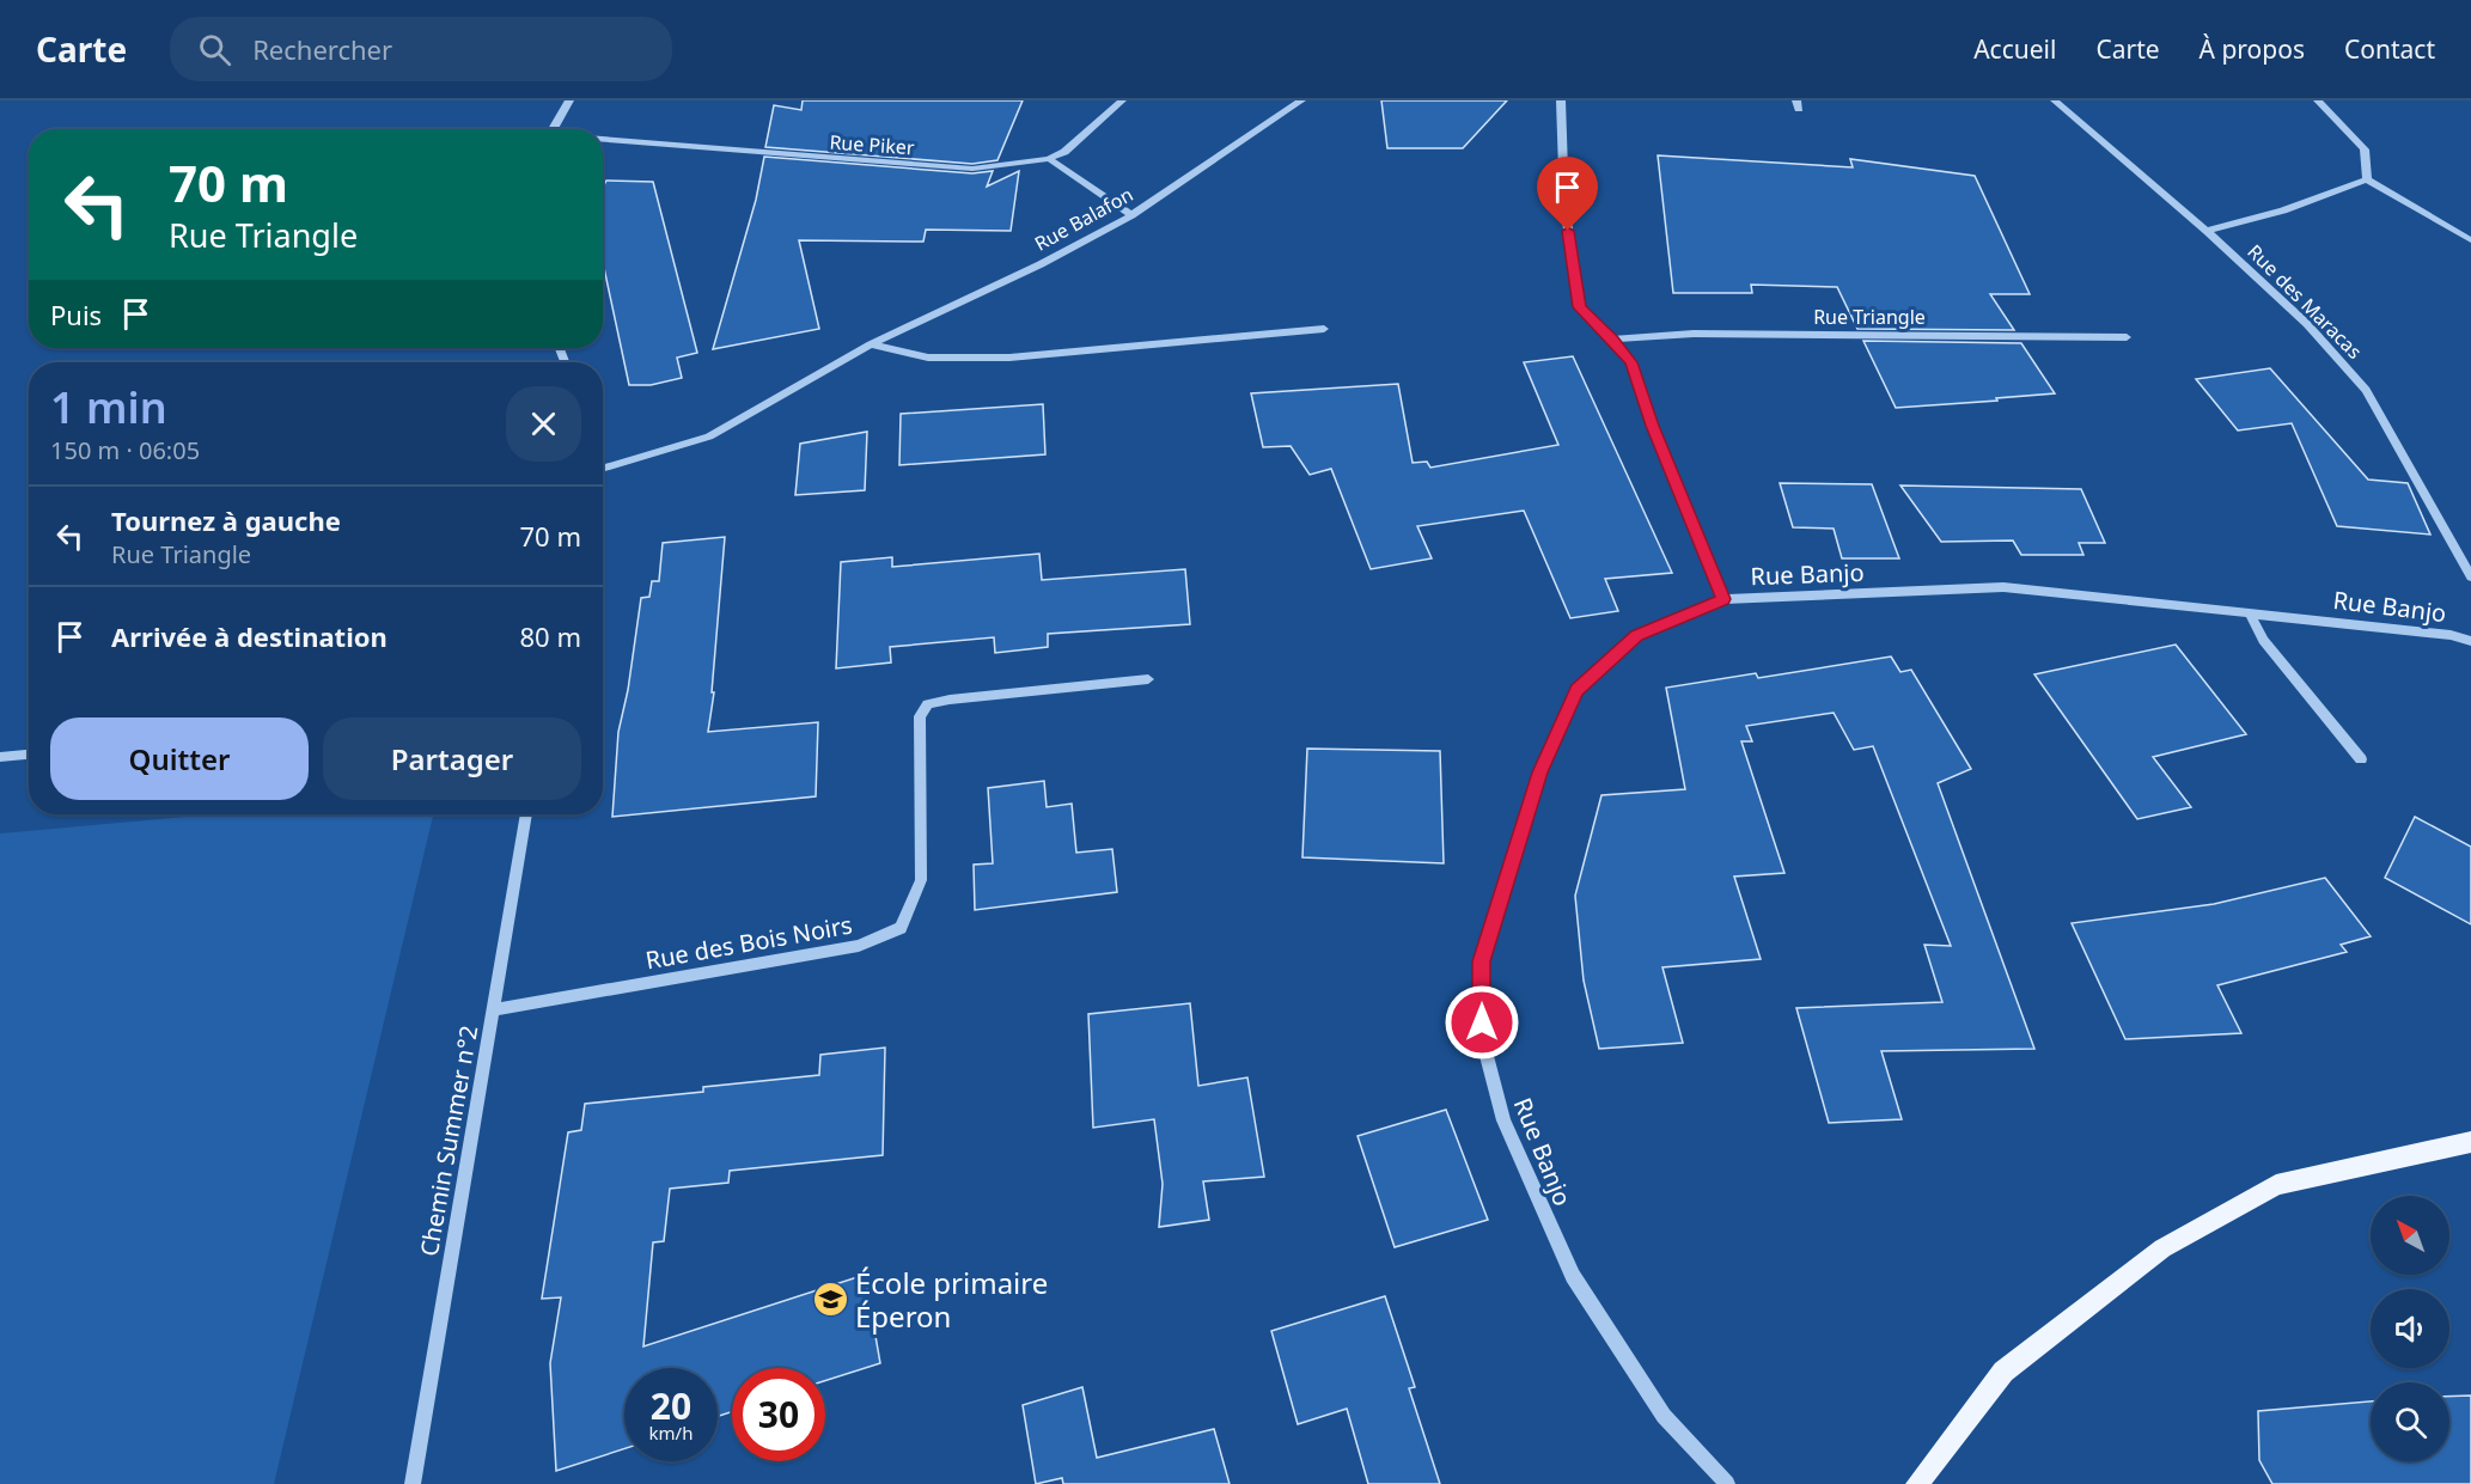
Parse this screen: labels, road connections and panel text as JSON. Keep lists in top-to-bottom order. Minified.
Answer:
{"streets":{"street":["Rue Piker","Rue Balafon","Rue des Maracas","Rue Triangle","Rue Banjo","Rue des Bois Noirs","Chemin Summer n°2"]},"crossings":[["Rue des Bois Noirs","Chemin Summer n°2"]],"places":{"school or university":["École primaire Éperon"]},"north":"top left","page":{"header":"Carte","search":"Rechercher","nav":["Accueil","Carte","À propos","Contact"],"turn":["70 m","Rue Triangle"],"then":"Puis","heading":["1 min","150 m · 06:05"],"list":[{"name":"Tournez à gauche","note":"Rue Triangle","value":"70 m"},{"name":"Arrivée à destination","value":"80 m"}],"buttons":["Quitter","Partager"],"speed":"20 km/h","limit":"30"}}
